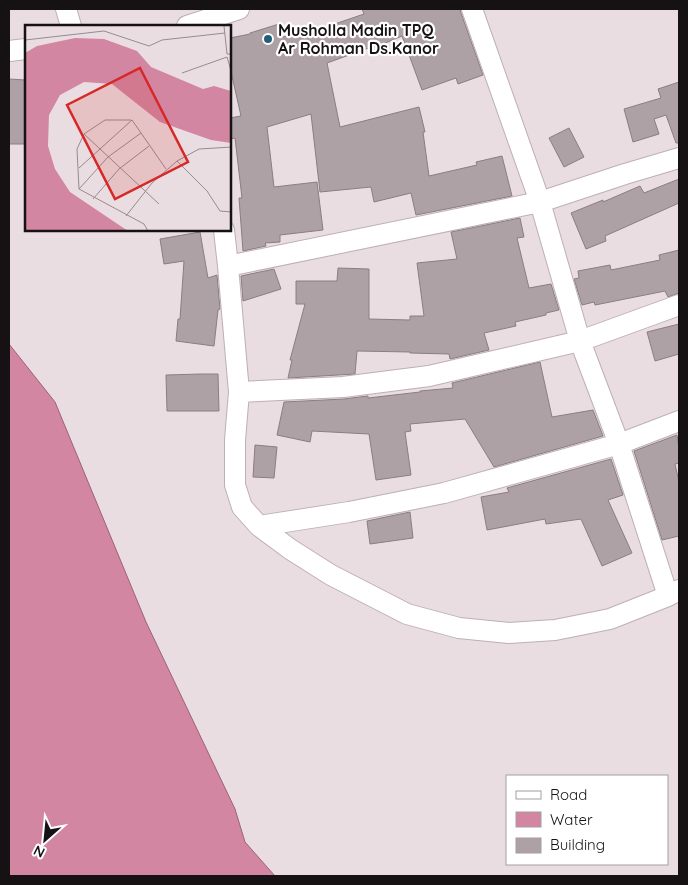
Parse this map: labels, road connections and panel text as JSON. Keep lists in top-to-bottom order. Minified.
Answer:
{"places":["Musholla Madin TPQ Ar Rohman Ds.Kanor"],"legend":["Road","Water","Building"],"north":"bottom left"}
